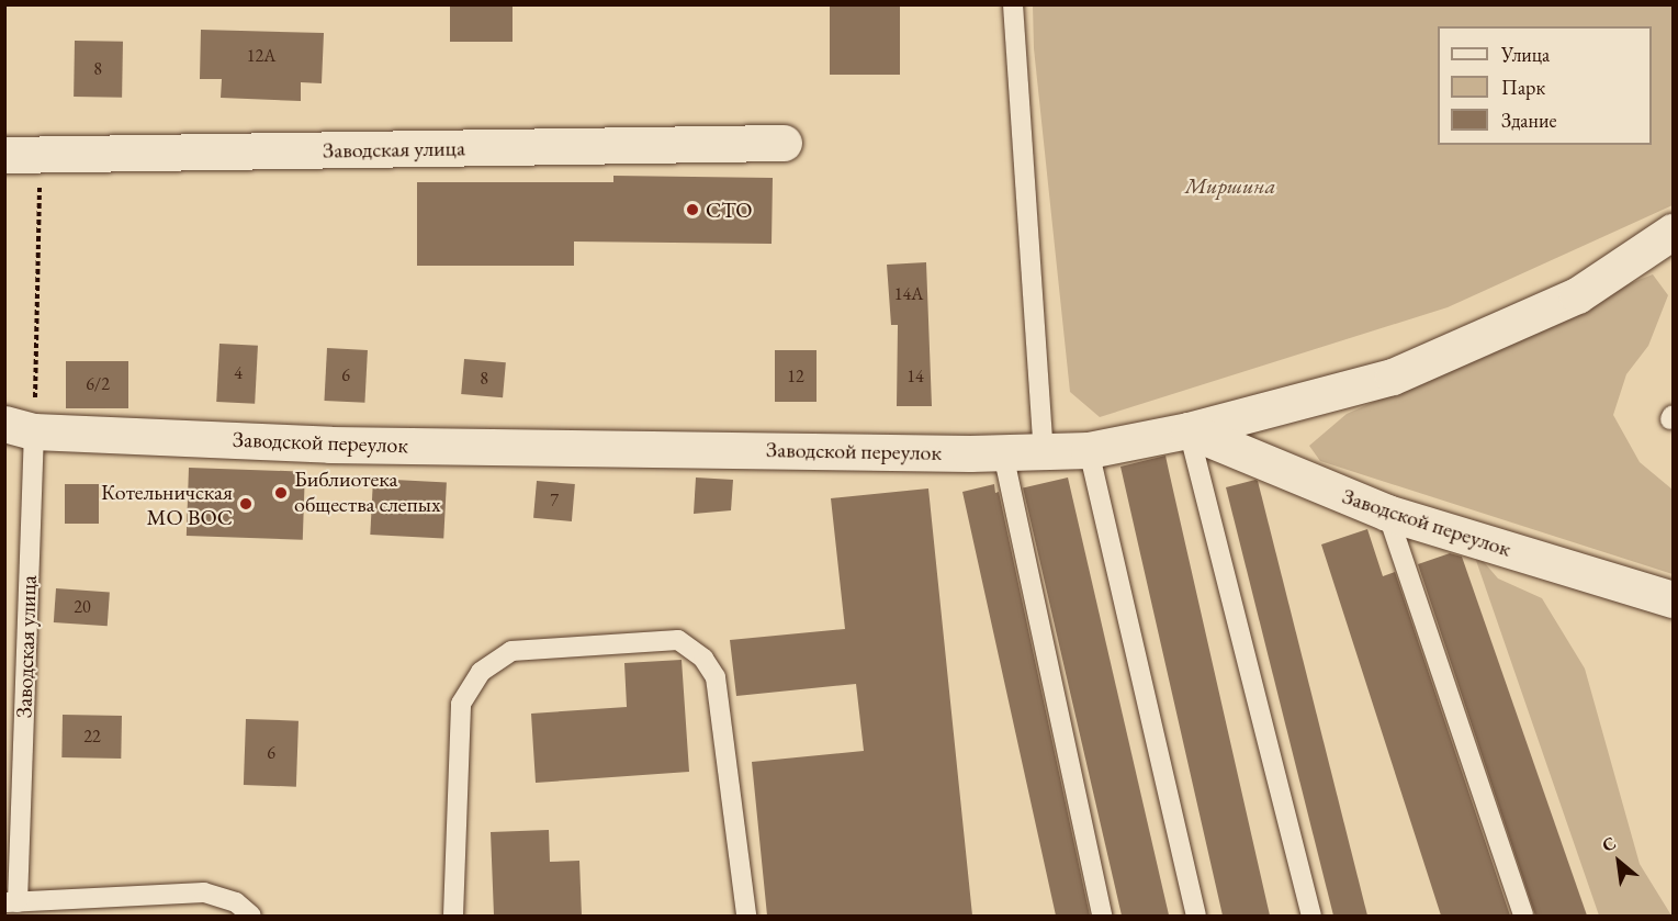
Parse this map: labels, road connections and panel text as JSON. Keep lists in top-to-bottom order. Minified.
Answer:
{"streets":{"street":["Заводская улица","Заводской переулок"]},"crossings":[["Заводская улица","Заводской переулок"]],"parks":["Миршина"],"places":["СТО","Библиотека общества слепых","Котельничская МО ВОС"],"house_numbers":["12А","8","14А","4","6","12","14","8","6/2","7","20","22","6"],"legend":["Улица","Парк","Здание"],"north":"top left"}
